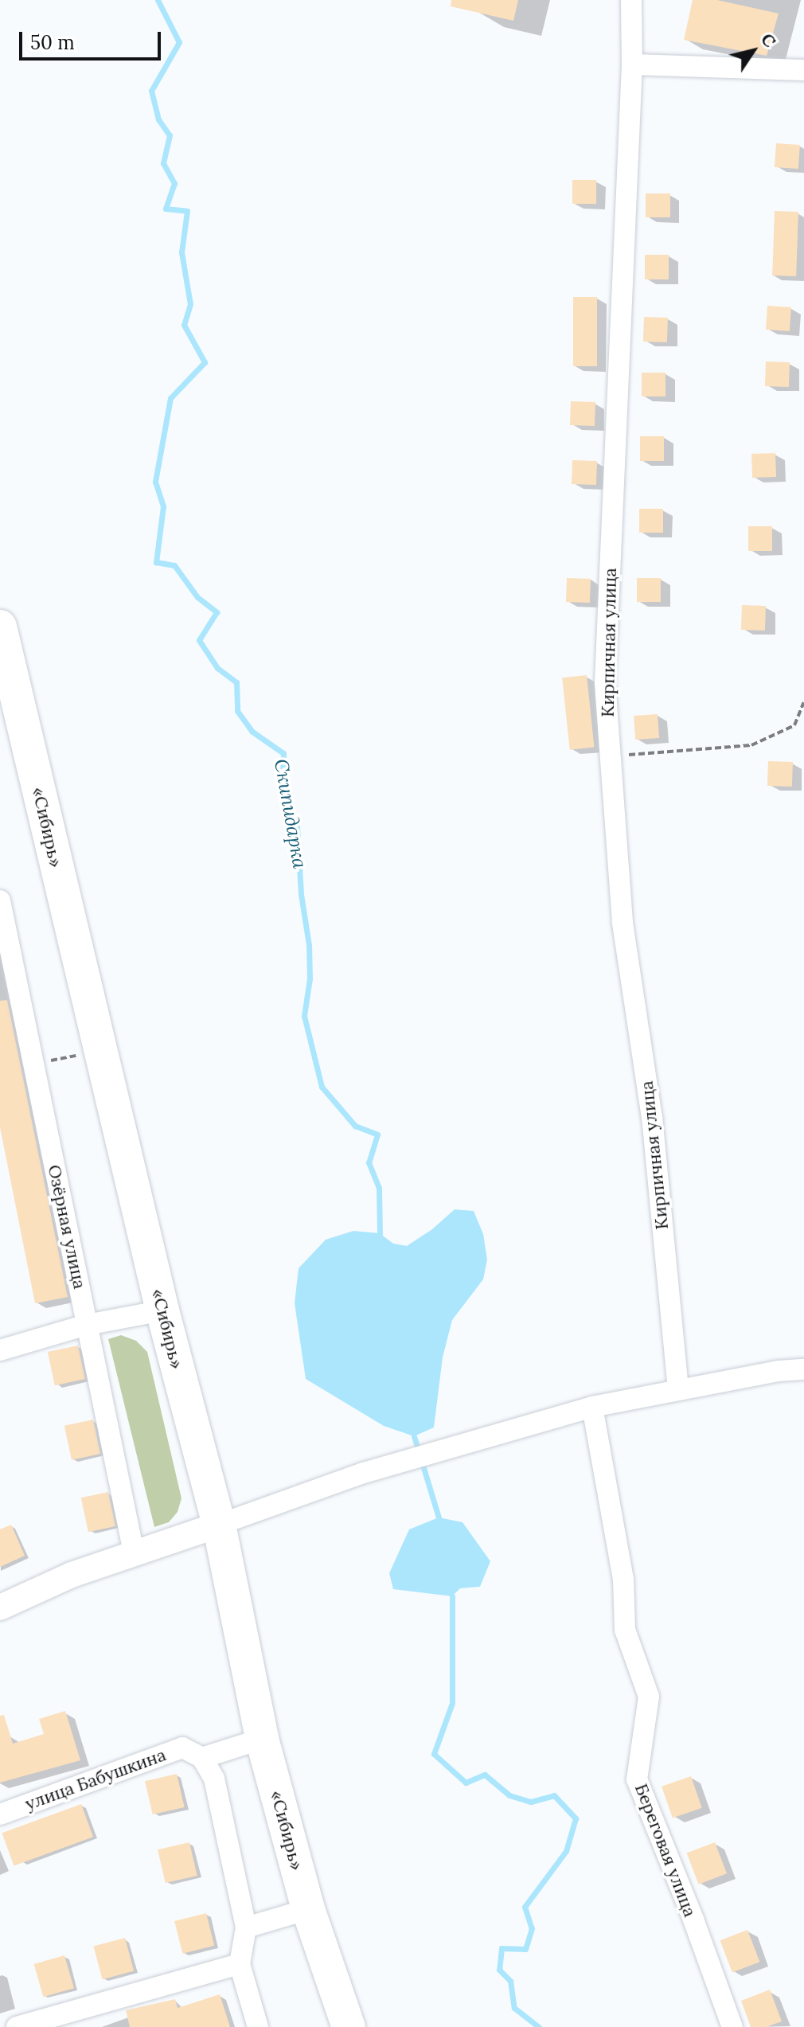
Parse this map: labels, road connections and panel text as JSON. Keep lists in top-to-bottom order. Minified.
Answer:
{"streets":{"main road":["«Сибирь»"],"street":["Кирпичная улица","Озёрная улица","улица Бабушкина","Береговая улица"]},"water":["Скипидарка"],"scale_bar":"50 m","north":"top right"}
